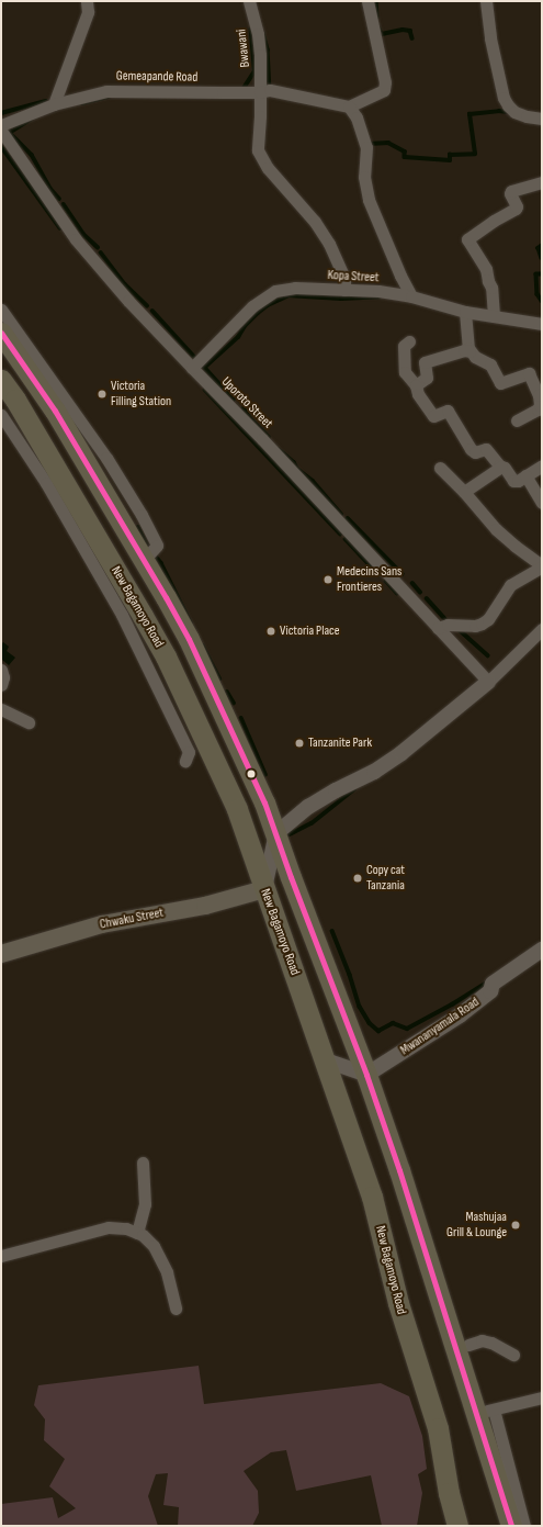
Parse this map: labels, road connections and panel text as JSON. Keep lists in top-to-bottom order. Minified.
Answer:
{"streets":{"highway":["New Bagamoyo Road"],"main road":["Chwaku Street"],"street":["Bwawani","Gemeapande Road","Kopa Street","Uporoto Street","Mwananyamala Road"]},"crossings":[["Bwawani","Gemeapande Road"],["Bwawani","Kopa Street"],["Kopa Street","Uporoto Street"],["New Bagamoyo Road","Chwaku Street"]],"places":["Victoria Filling Station","Medecins Sans Frontieres","Victoria Place","Tanzanite Park","Copy cat Tanzania","Mashujaa Grill & Lounge"]}
